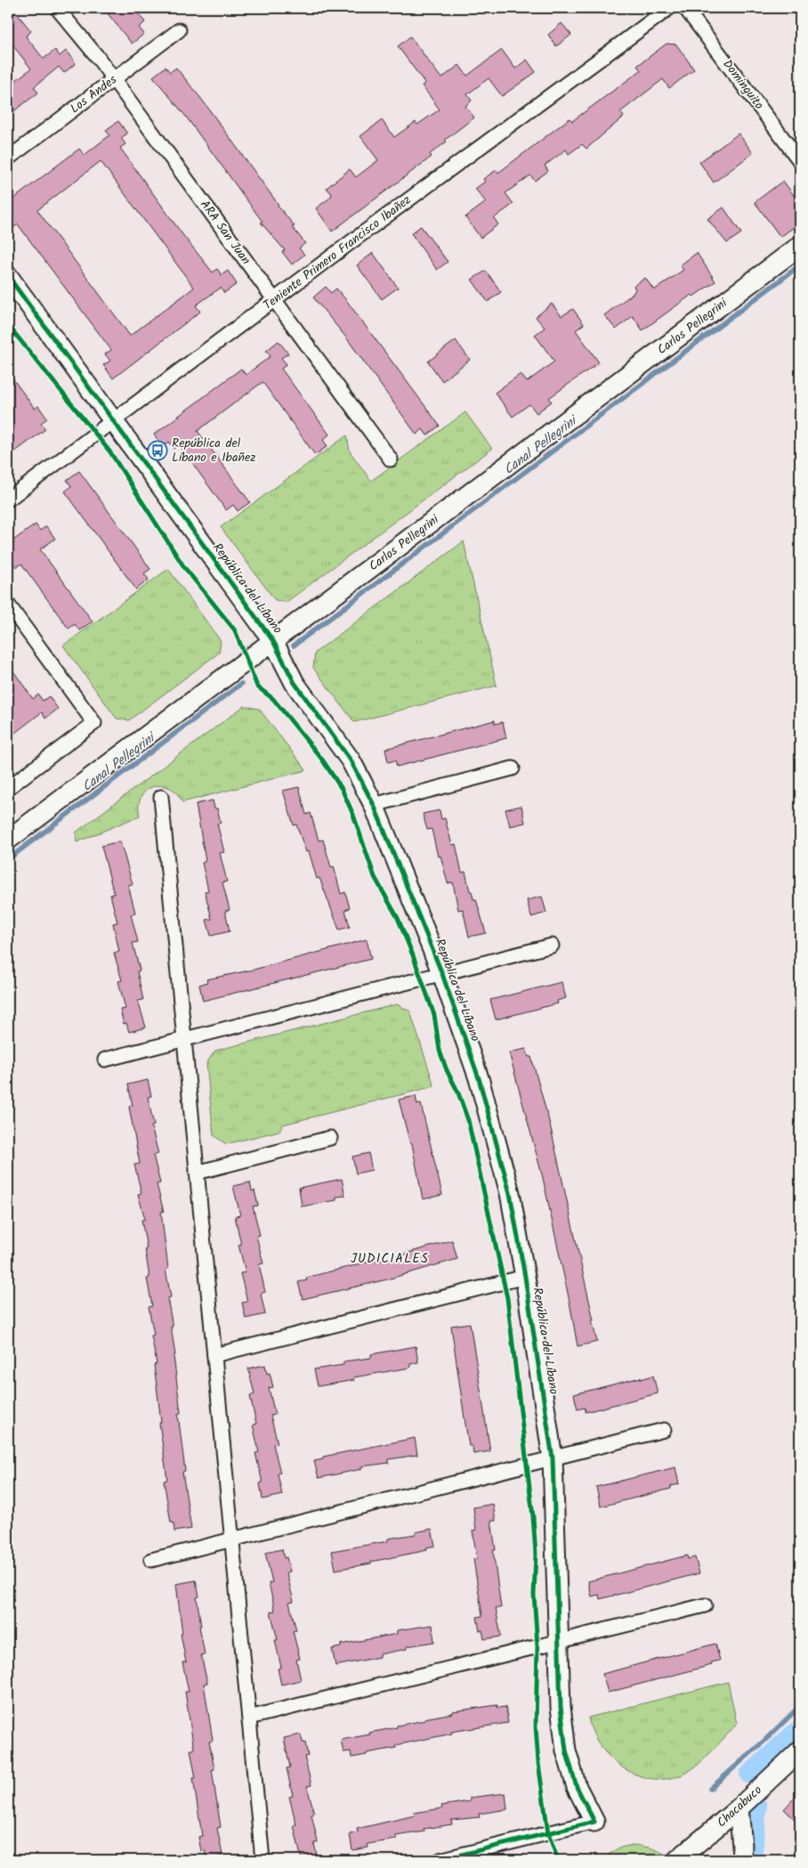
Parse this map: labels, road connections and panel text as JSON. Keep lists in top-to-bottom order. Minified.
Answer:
{"streets":{"street":["Dominguito","Los Andes","ARA San Juan","Teniente Primero Francisco Ibañez","Carlos Pellegrini","República del Líbano","Chacabuco"]},"crossings":[["Los Andes","ARA San Juan"],["ARA San Juan","Teniente Primero Francisco Ibañez"],["Teniente Primero Francisco Ibañez","República del Líbano"],["Carlos Pellegrini","República del Líbano"]],"districts":["JUDICIALES"],"water":["Canal Pellegrini"],"places":{"bus stop":["República del Líbano e Ibañez"]}}
